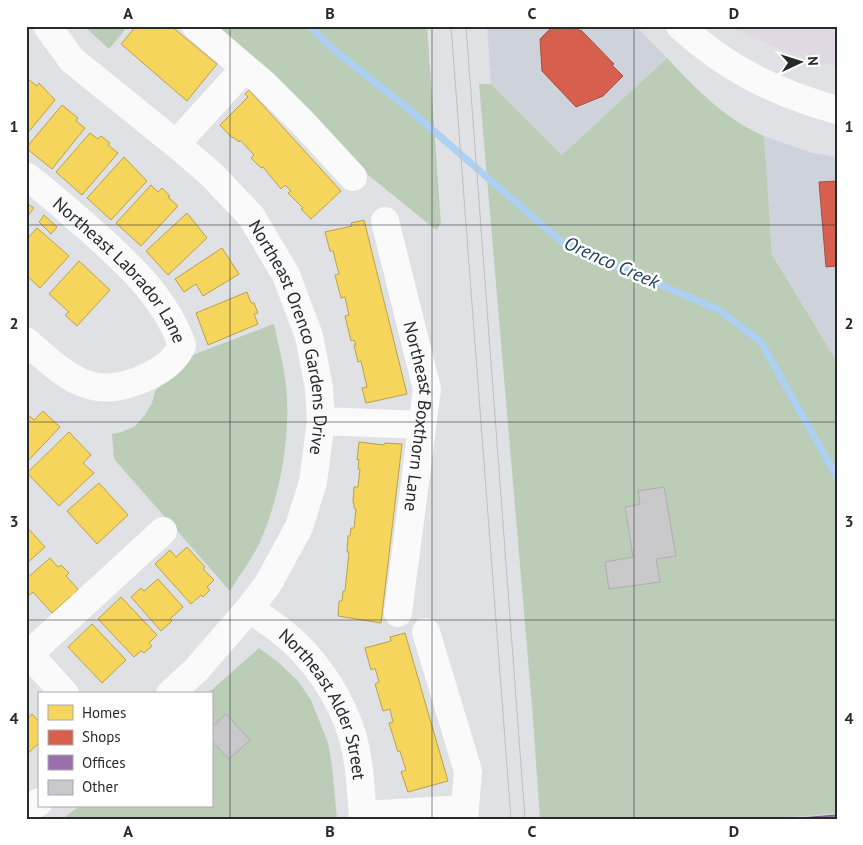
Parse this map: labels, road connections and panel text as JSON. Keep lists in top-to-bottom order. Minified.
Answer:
{"streets":{"street":["Northeast Labrador Lane","Northeast Orenco Gardens Drive","Northeast Boxthorn Lane","Northeast Alder Street"]},"crossings":[["Northeast Orenco Gardens Drive","Northeast Alder Street"]],"water":["Orenco Creek"],"legend":["Homes","Shops","Offices","Other"],"north":"right","grid":{"columns":["A","B","C","D"],"rows":["1","2","3","4"]}}
